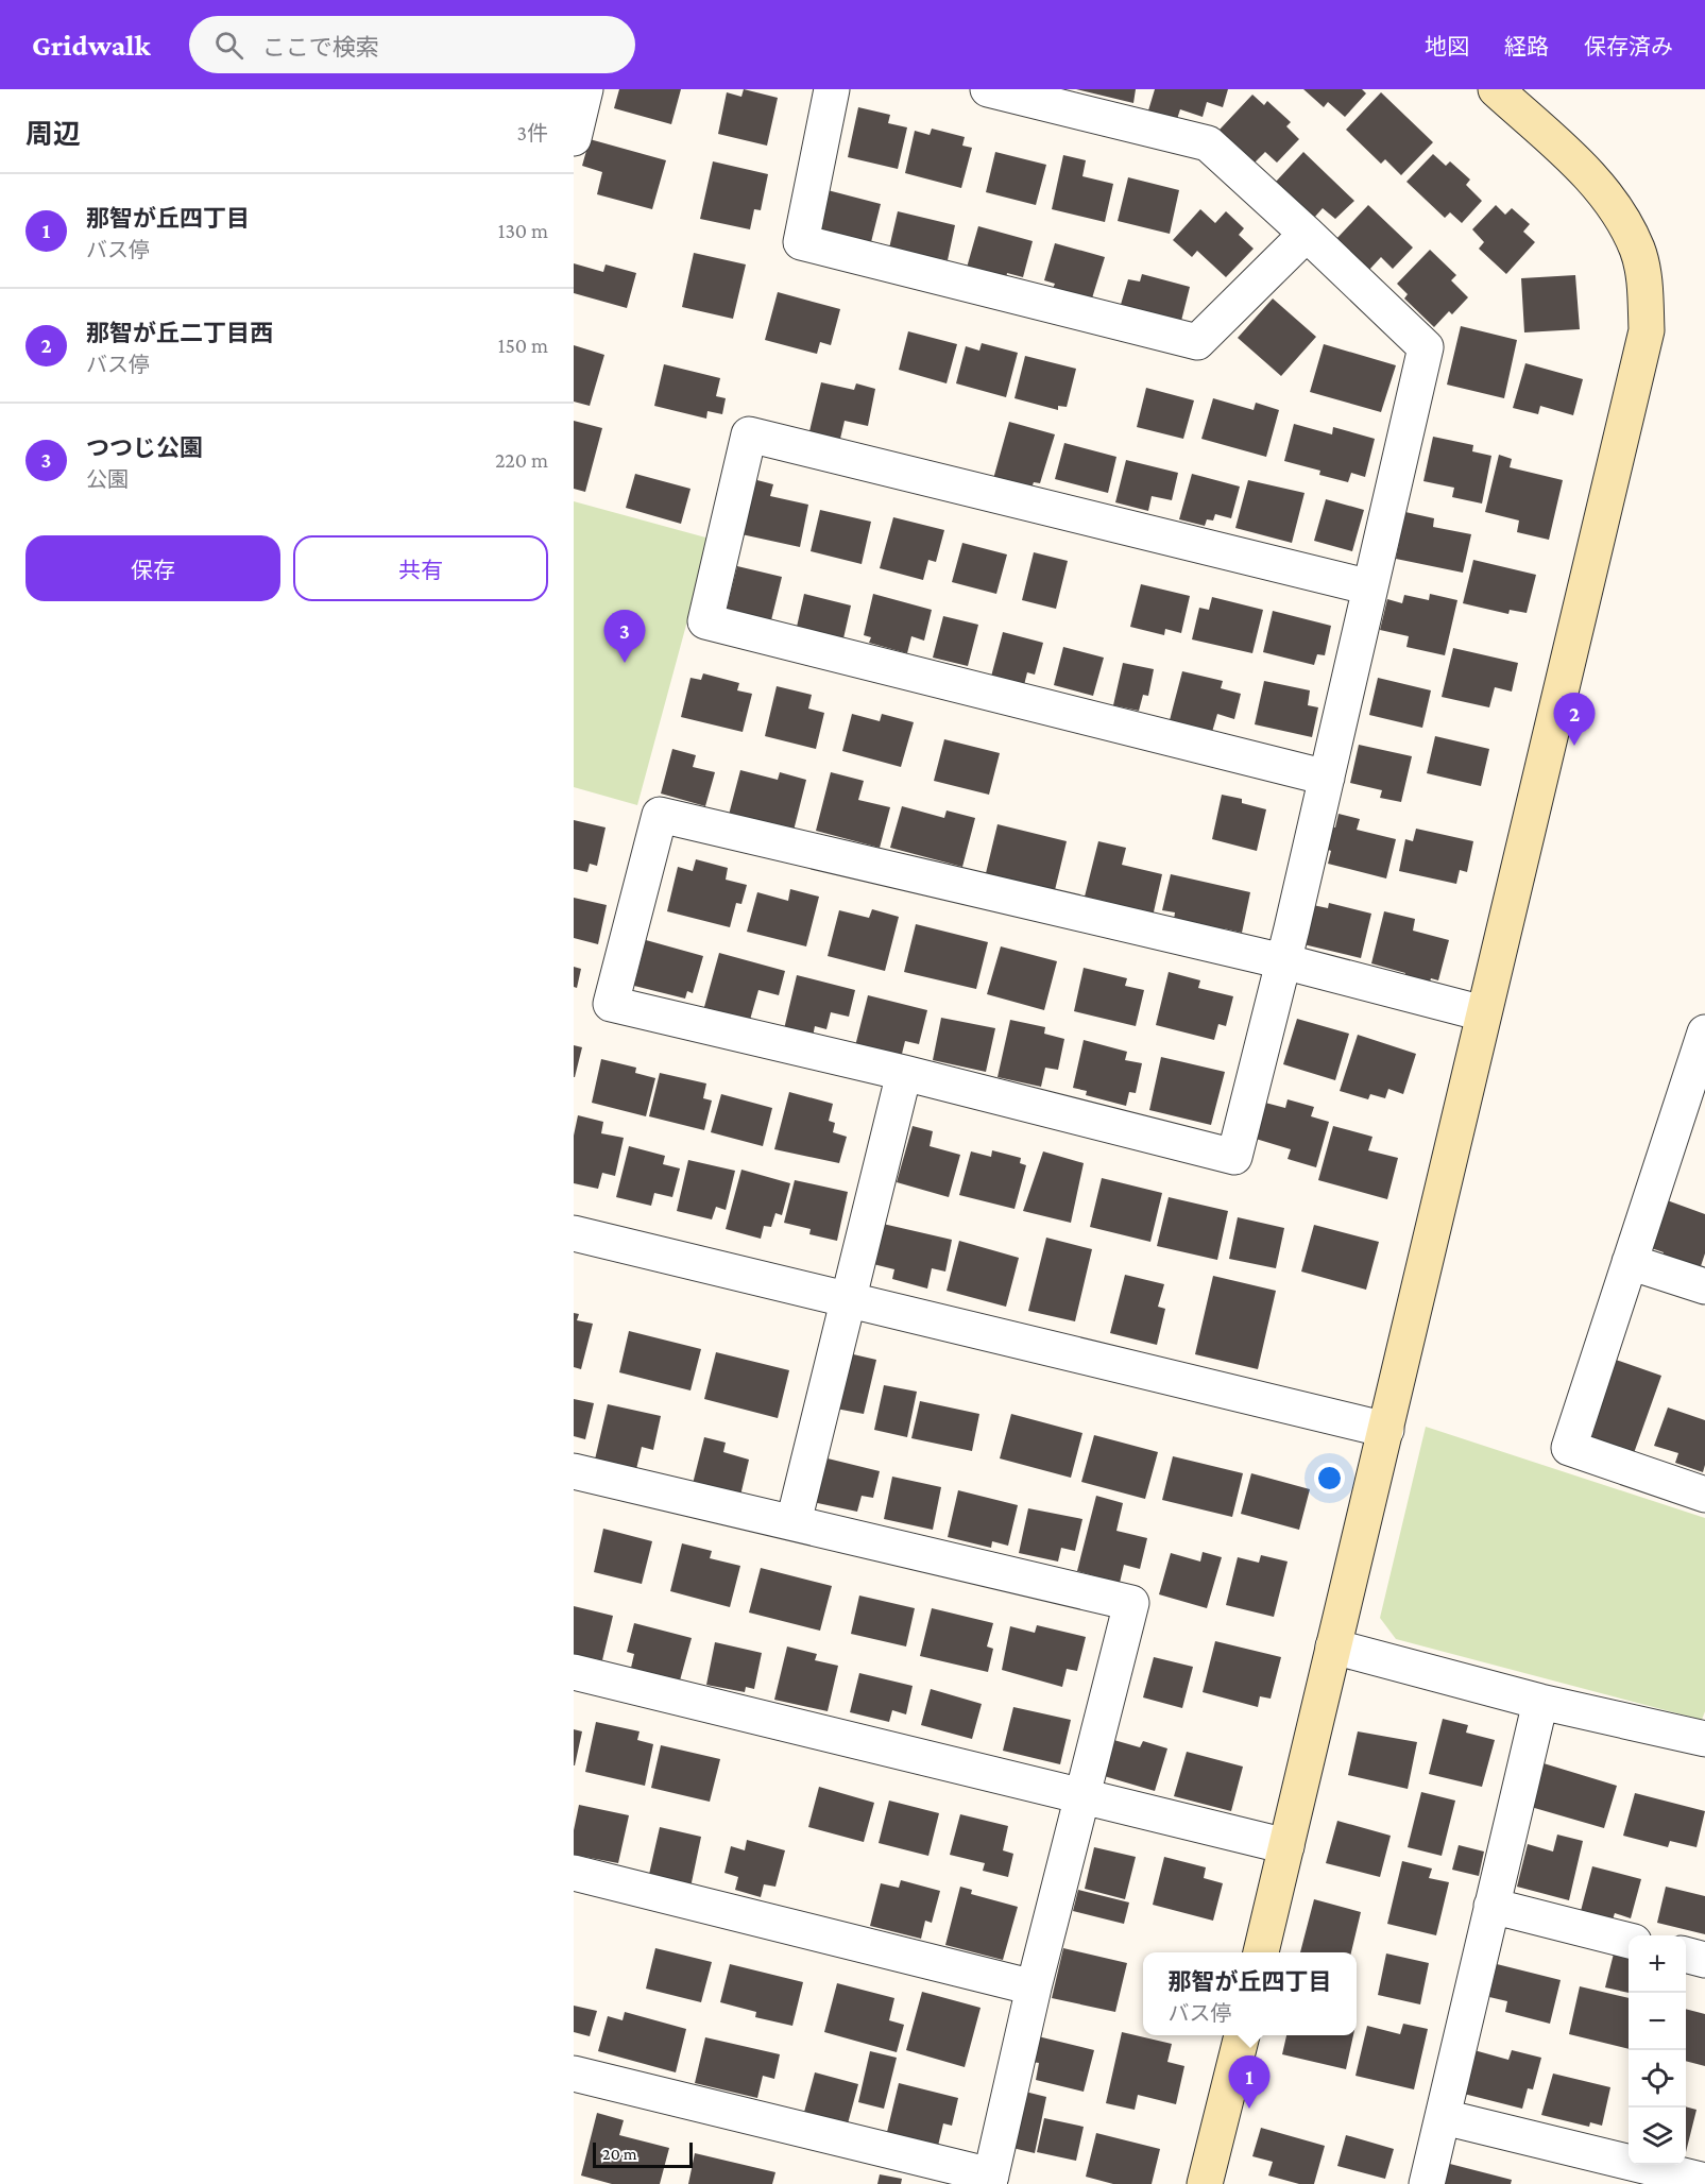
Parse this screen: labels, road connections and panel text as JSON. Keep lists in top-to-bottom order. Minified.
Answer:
{"scale_bar":"20 m","page":{"header":"Gridwalk","search":"ここで検索","nav":["地図","経路","保存済み"],"heading":["周辺","3件"],"list":[{"mark":"1","name":"那智が丘四丁目","note":"バス停","value":"130 m"},{"mark":"2","name":"那智が丘二丁目西","note":"バス停","value":"150 m"},{"mark":"3","name":"つつじ公園","note":"公園","value":"220 m"}],"buttons":["保存","共有"],"pins":["3","2","1"],"map_buttons":["+","−"],"popup":["那智が丘四丁目","バス停"],"scale":"20 m"}}
